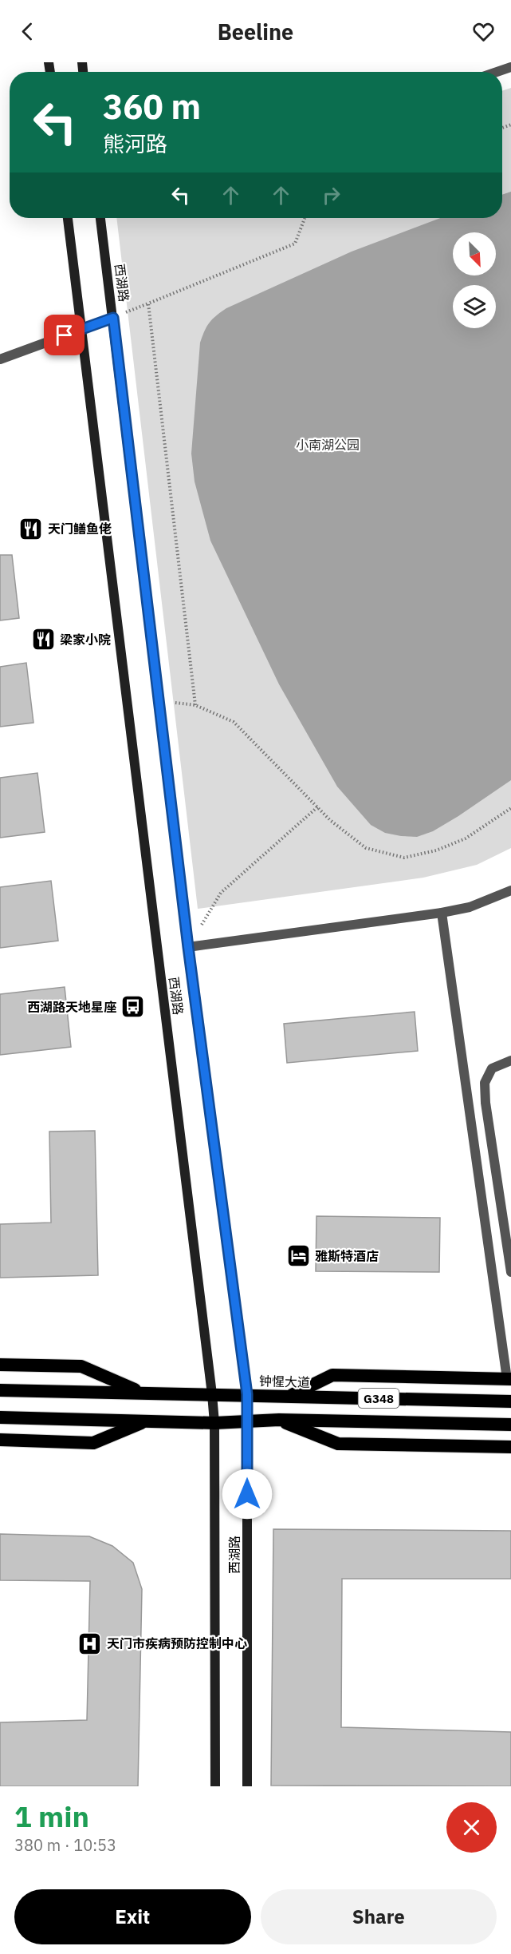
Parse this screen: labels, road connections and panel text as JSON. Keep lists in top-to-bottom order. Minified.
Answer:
{"streets":{"highway":["钟惺大道","G348"],"main road":["西湖路"]},"crossings":[["西湖路","钟惺大道"],["西湖路","G348"]],"parks":["小南湖公园"],"places":{"restaurant":["天门鳝鱼佬","梁家小院"],"bus stop":["西湖路天地星座"],"hotel":["雅斯特酒店"],"hospital":["天门市疾病预防控制中心"]},"north":"bottom right","page":{"header":"Beeline","turn":["360 m","熊河路"],"heading":["1 min","380 m · 10:53"],"buttons":["Exit","Share"]}}
